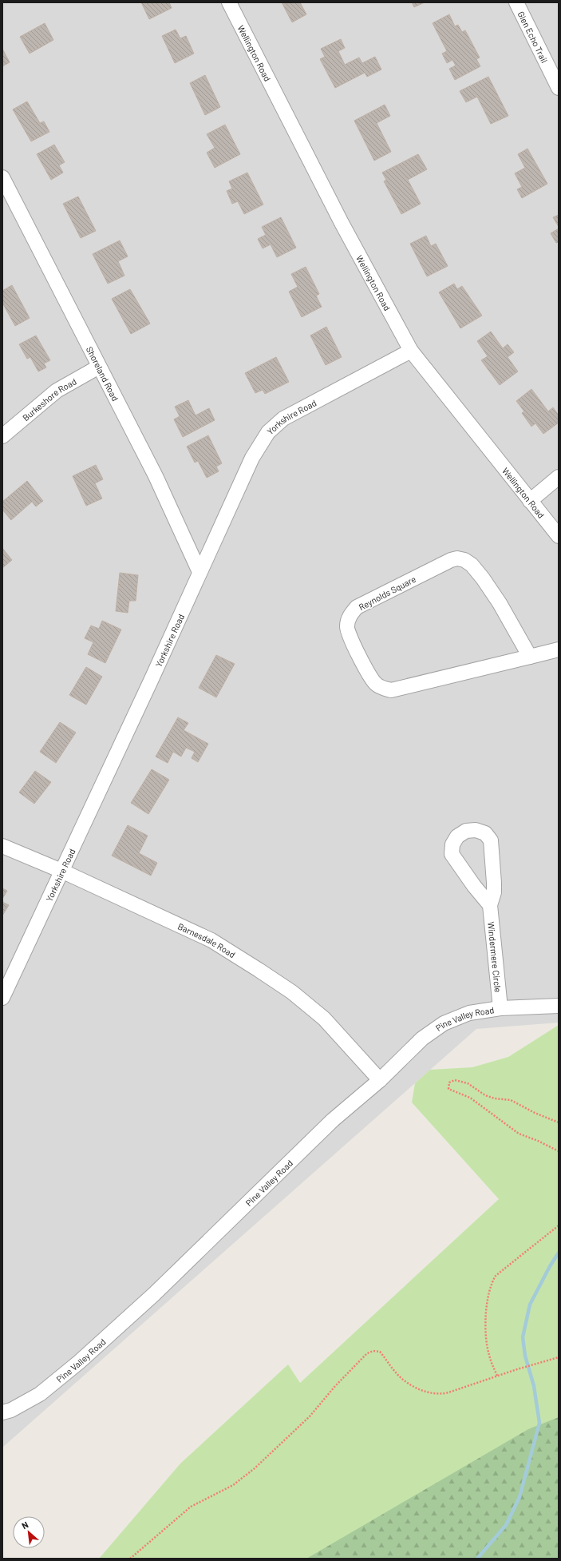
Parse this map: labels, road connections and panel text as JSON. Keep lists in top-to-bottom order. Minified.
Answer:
{"streets":{"street":["Glen Echo Trail","Wellington Road","Shoreland Road","Burkeshore Road","Yorkshire Road","Reynolds Square","Barnesdale Road","Windermere Circle","Pine Valley Road"]},"crossings":[["Wellington Road","Yorkshire Road"],["Shoreland Road","Burkeshore Road"],["Shoreland Road","Yorkshire Road"],["Yorkshire Road","Barnesdale Road"],["Barnesdale Road","Pine Valley Road"],["Windermere Circle","Pine Valley Road"]],"north":"top left"}
